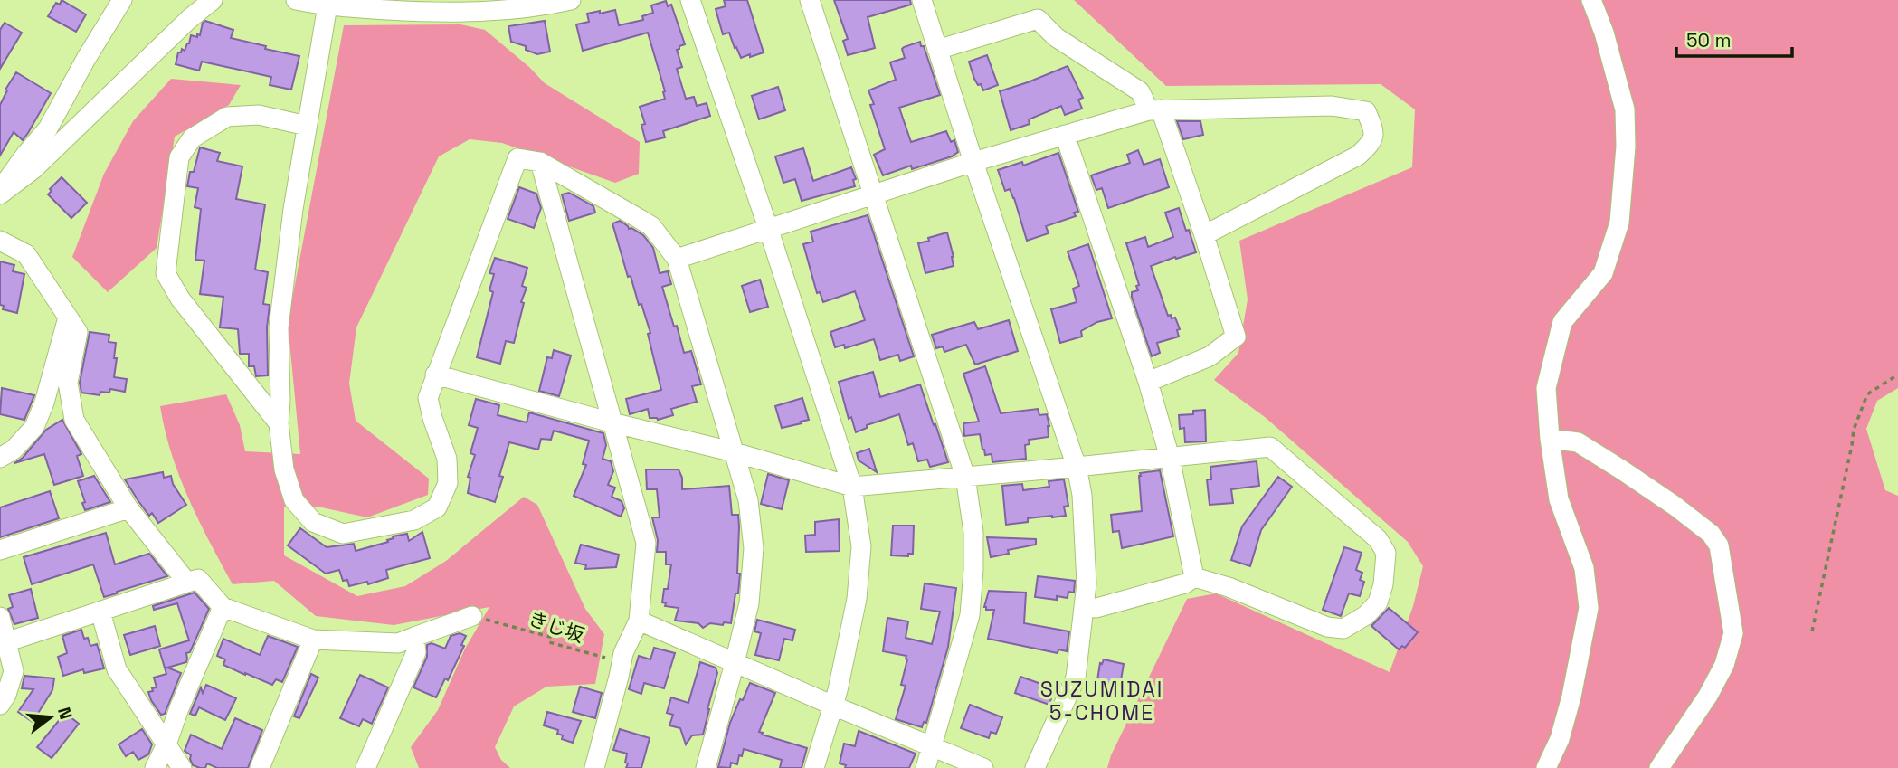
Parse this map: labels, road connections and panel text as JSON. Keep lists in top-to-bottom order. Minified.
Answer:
{"streets":{"path":["きじ坂"]},"districts":["SUZUMIDAI 5-CHOME"],"scale_bar":"50 m","north":"right"}
